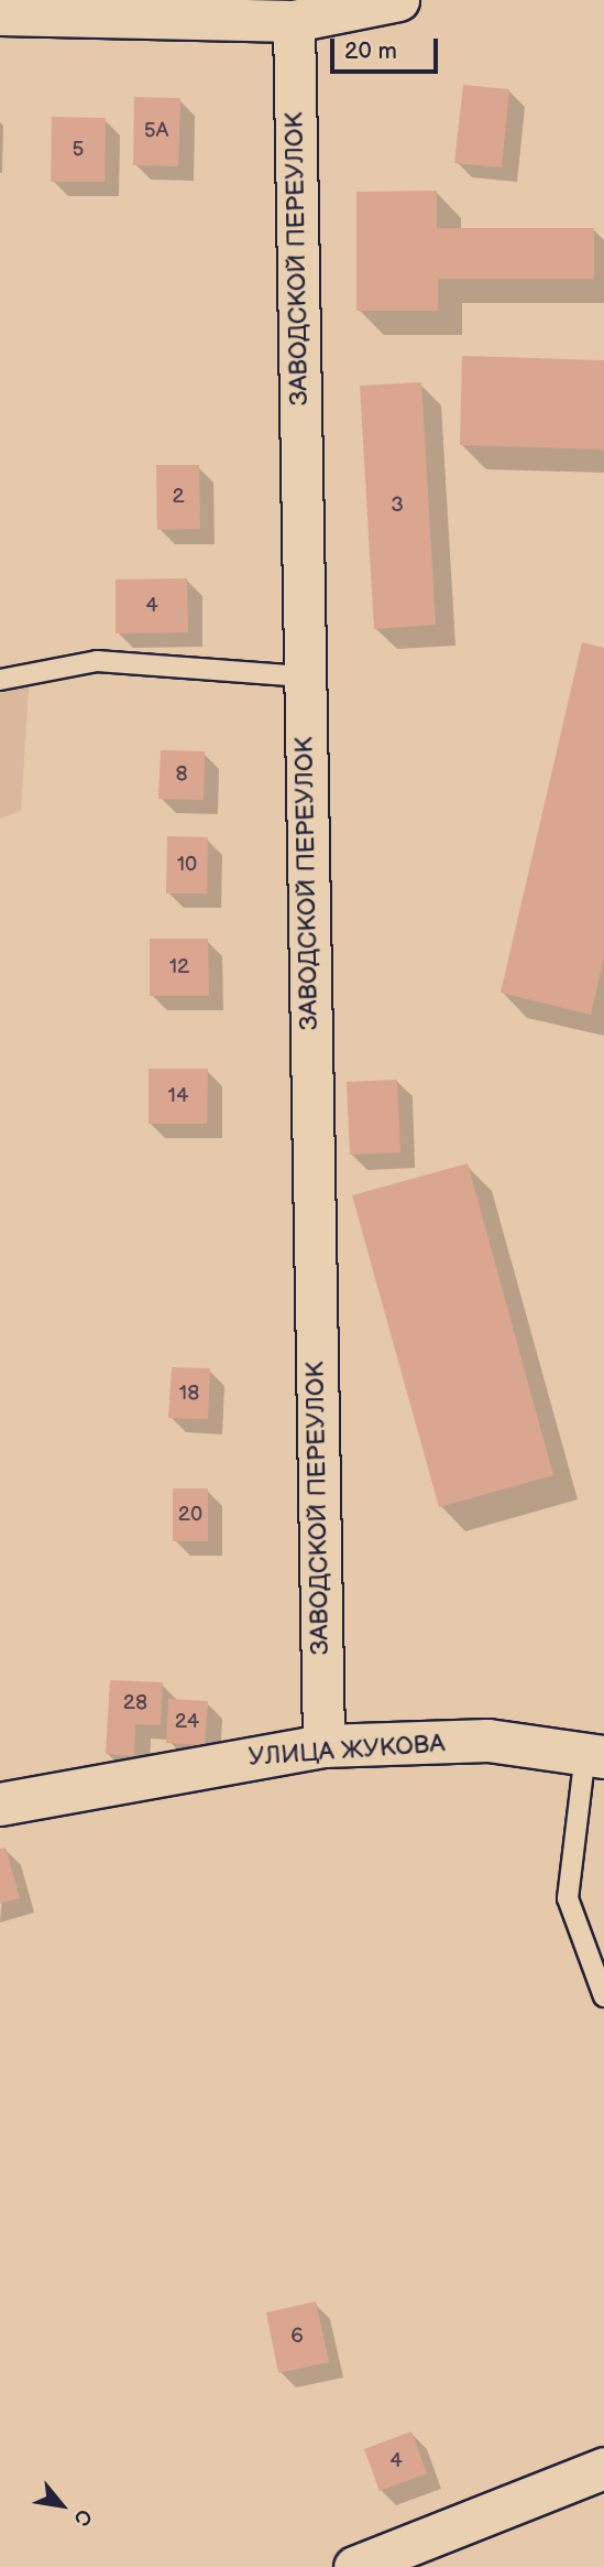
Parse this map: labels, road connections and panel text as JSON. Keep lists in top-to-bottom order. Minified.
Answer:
{"streets":{"main road":["УЛИЦА ЖУКОВА"],"street":["ЗАВОДСКОЙ ПЕРЕУЛОК"]},"crossings":[["ЗАВОДСКОЙ ПЕРЕУЛОК","УЛИЦА ЖУКОВА"]],"house_numbers":["5А","5","2","3","4","8","10","12","14","18","20","28","24","6","4"],"scale_bar":"20 m","north":"bottom right"}
